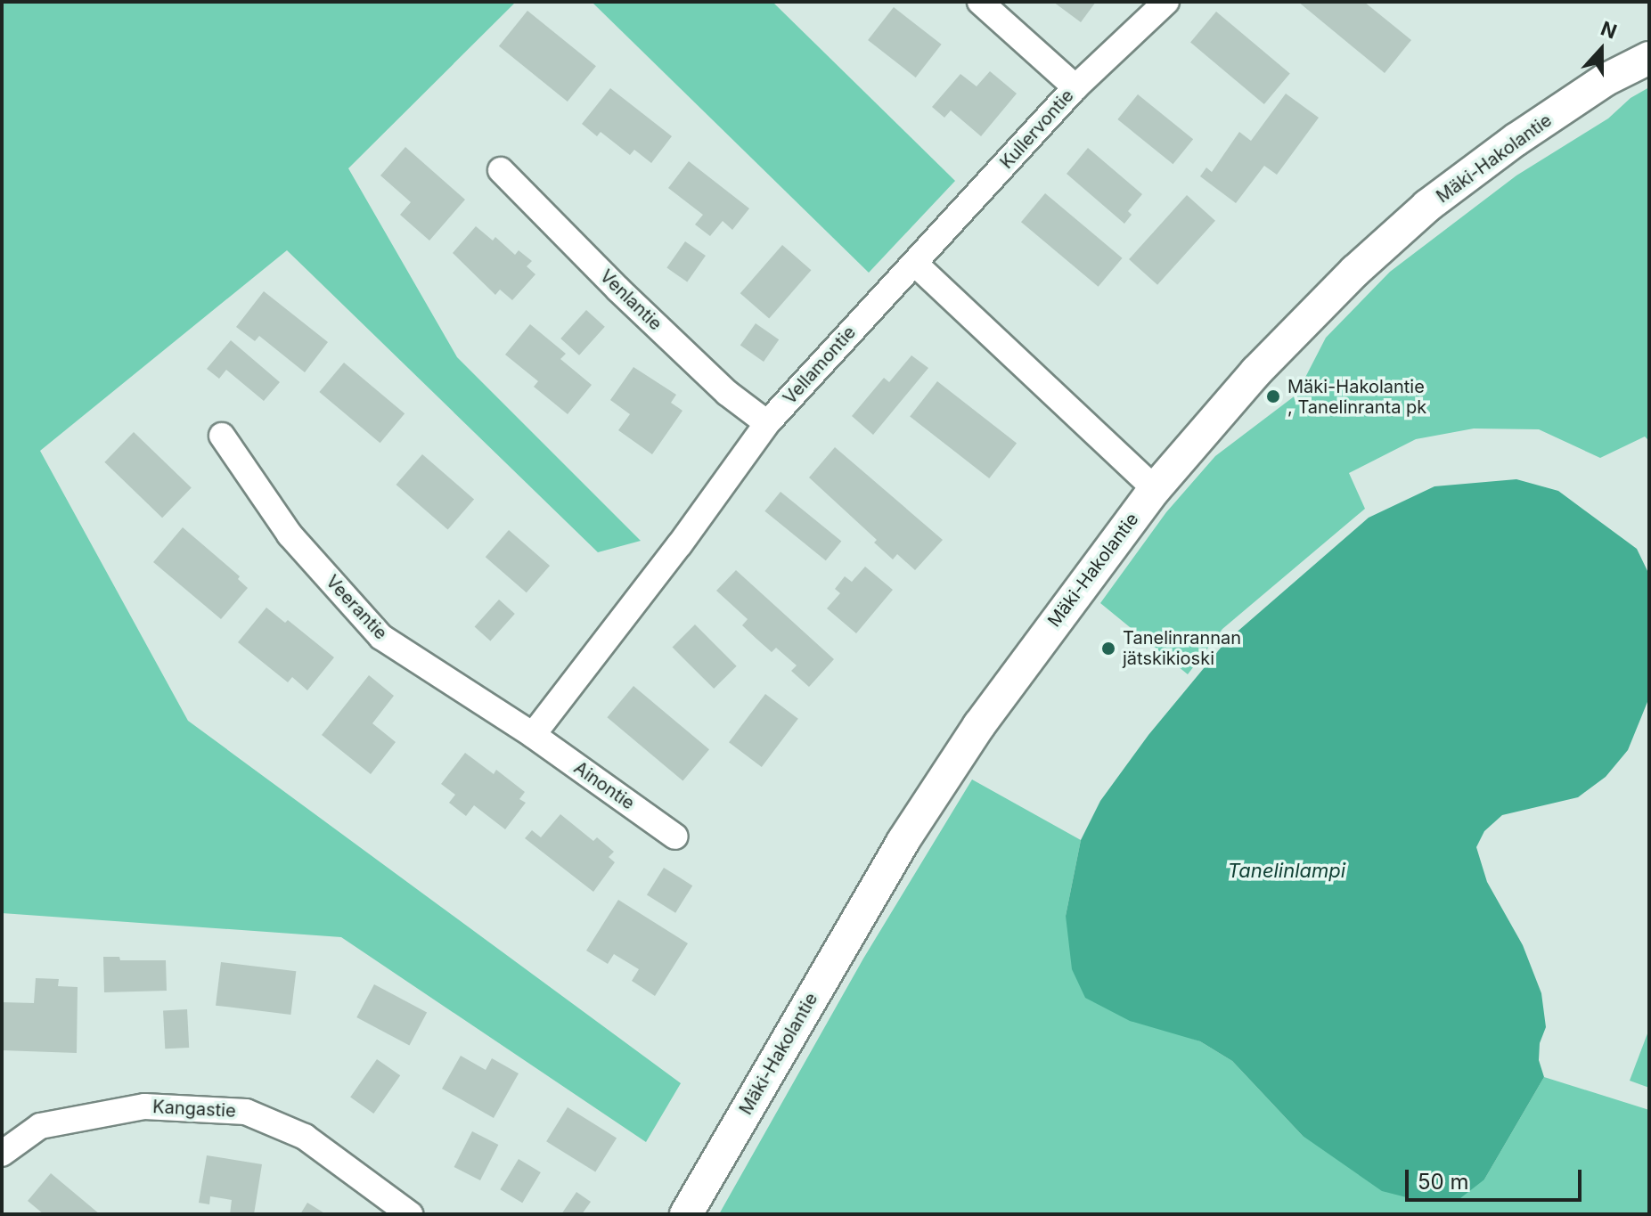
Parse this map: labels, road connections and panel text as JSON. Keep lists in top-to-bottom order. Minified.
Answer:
{"streets":{"street":["Kullervontie","Mäki-Hakolantie","Venlantie","Vellamontie","Veerantie","Ainontie","Kangastie"]},"crossings":[["Kullervontie","Vellamontie"],["Venlantie","Vellamontie"],["Vellamontie","Veerantie"],["Vellamontie","Ainontie"],["Veerantie","Ainontie"]],"water":["Tanelinlampi"],"places":["Mäki-Hakolantie , Tanelinranta pk","Tanelinrannan jätskikioski"],"scale_bar":"50 m","north":"top"}
